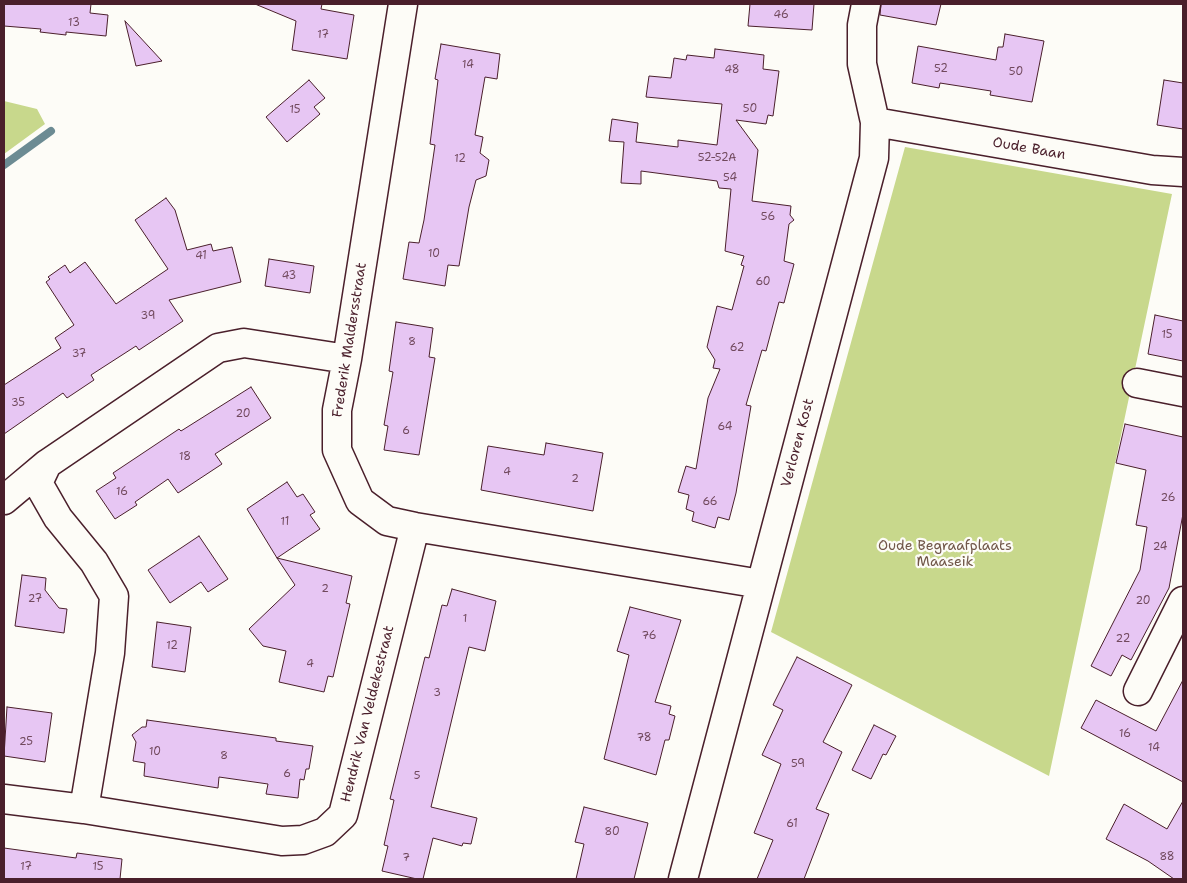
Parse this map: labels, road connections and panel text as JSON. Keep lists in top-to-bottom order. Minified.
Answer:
{"streets":{"street":["Oude Baan","Frederik Maldersstraat","Verloren Kost","Hendrik Van Veldekestraat"]},"crossings":[["Oude Baan","Verloren Kost"],["Frederik Maldersstraat","Verloren Kost"],["Frederik Maldersstraat","Hendrik Van Veldekestraat"]],"parks":["Oude Begraafplaats Maaseik"],"house_numbers":["46","13","17","14","52","48","50","50","15","52-52A","12","54","56","10","41","43","60","39","15","8","62","37","35","20","64","6","18","4","2","16","26","66","11","24","2","27","20","1","76","22","12","4","3","16","78","25","14","10","8","59","6","5","61","80","88","7","17","15"]}
